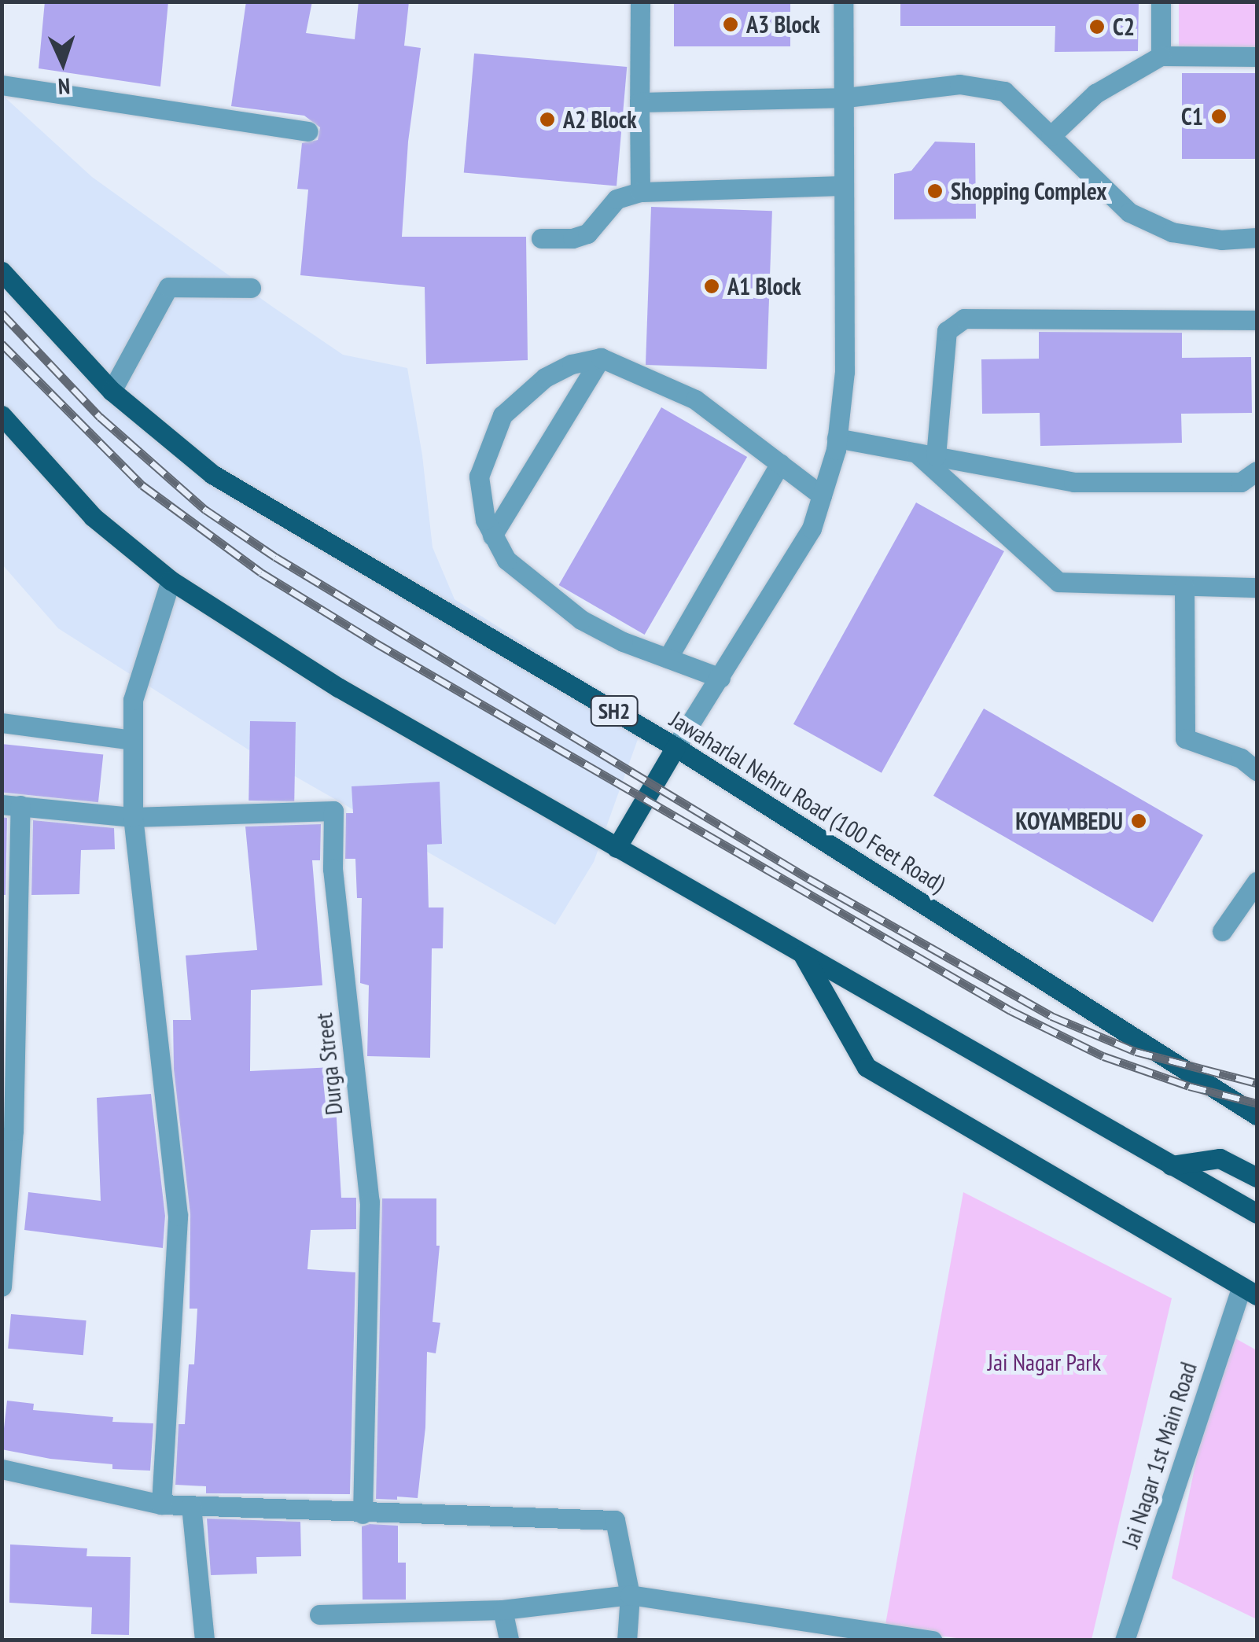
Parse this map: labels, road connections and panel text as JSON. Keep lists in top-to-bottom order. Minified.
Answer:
{"streets":{"main road":["SH2","Jawaharlal Nehru Road (100 Feet Road)"],"street":["Durga Street","Jai Nagar 1st Main Road"]},"parks":["Jai Nagar Park"],"places":["A3 Block","C2","C1","A2 Block","Shopping Complex","A1 Block","KOYAMBEDU"],"north":"bottom"}
